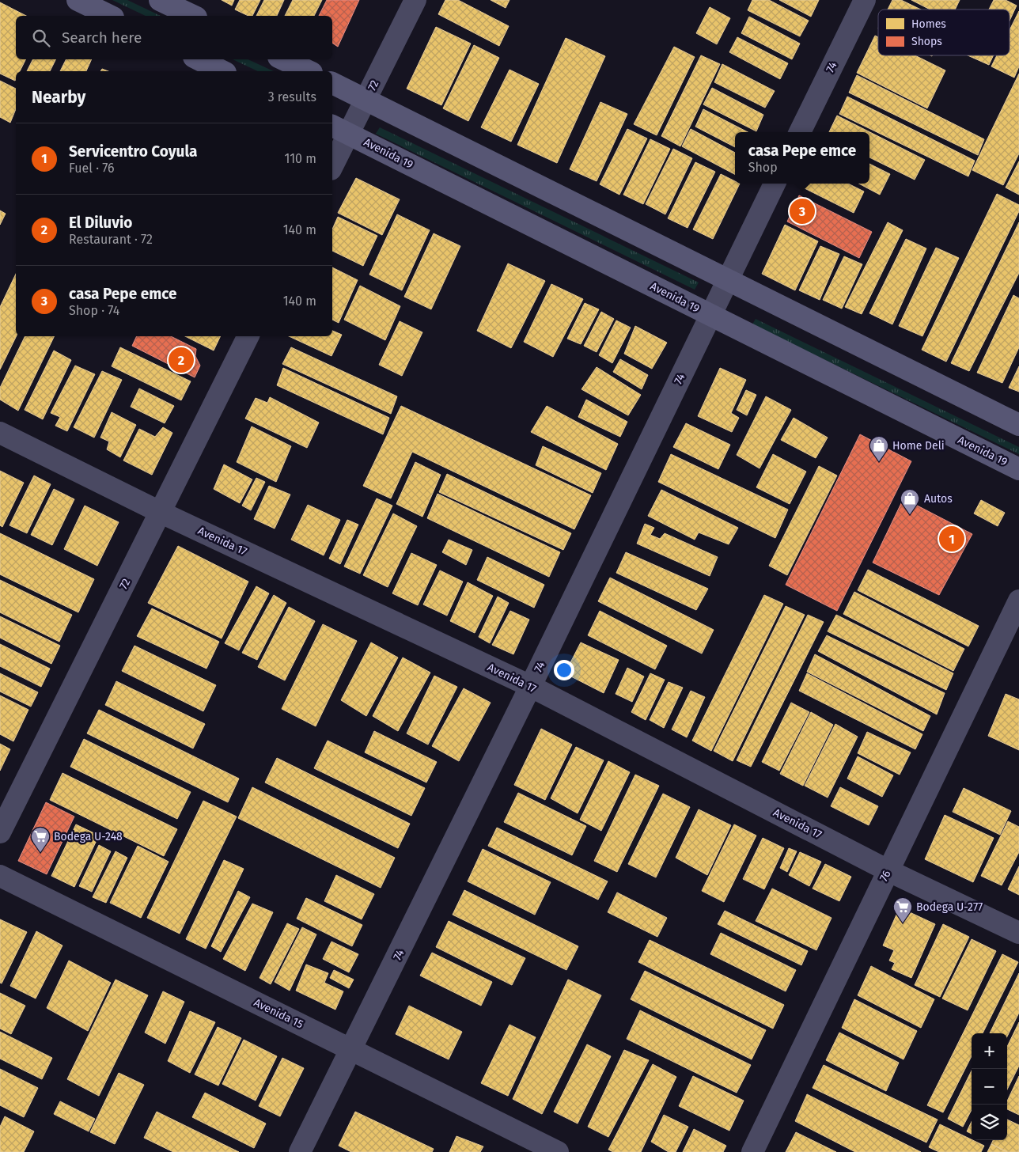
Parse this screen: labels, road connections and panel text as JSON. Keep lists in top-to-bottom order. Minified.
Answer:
{"streets":{"main road":["Avenida 19"],"street":["74","72","Avenida 17","76","Avenida 15"]},"crossings":[["74","Avenida 19"],["74","Avenida 17"],["74","Avenida 15"],["72","Avenida 19"],["72","Avenida 17"],["Avenida 17","76"]],"places":{"shop":["Home Deli","Autos"],"supermarket":["Bodega U-248","Bodega U-277"]},"legend":["Homes","Shops"],"page":{"search":"Search here","heading":["Nearby","3 results"],"list":[{"mark":"1","name":"Servicentro Coyula","note":"Fuel · 76","value":"110 m"},{"mark":"2","name":"El Diluvio","note":"Restaurant · 72","value":"140 m"},{"mark":"3","name":"casa Pepe emce","note":"Shop · 74","value":"140 m"}],"popup":["casa Pepe emce","Shop"],"pins":["3","2","1"],"map_buttons":["+","−"]}}
